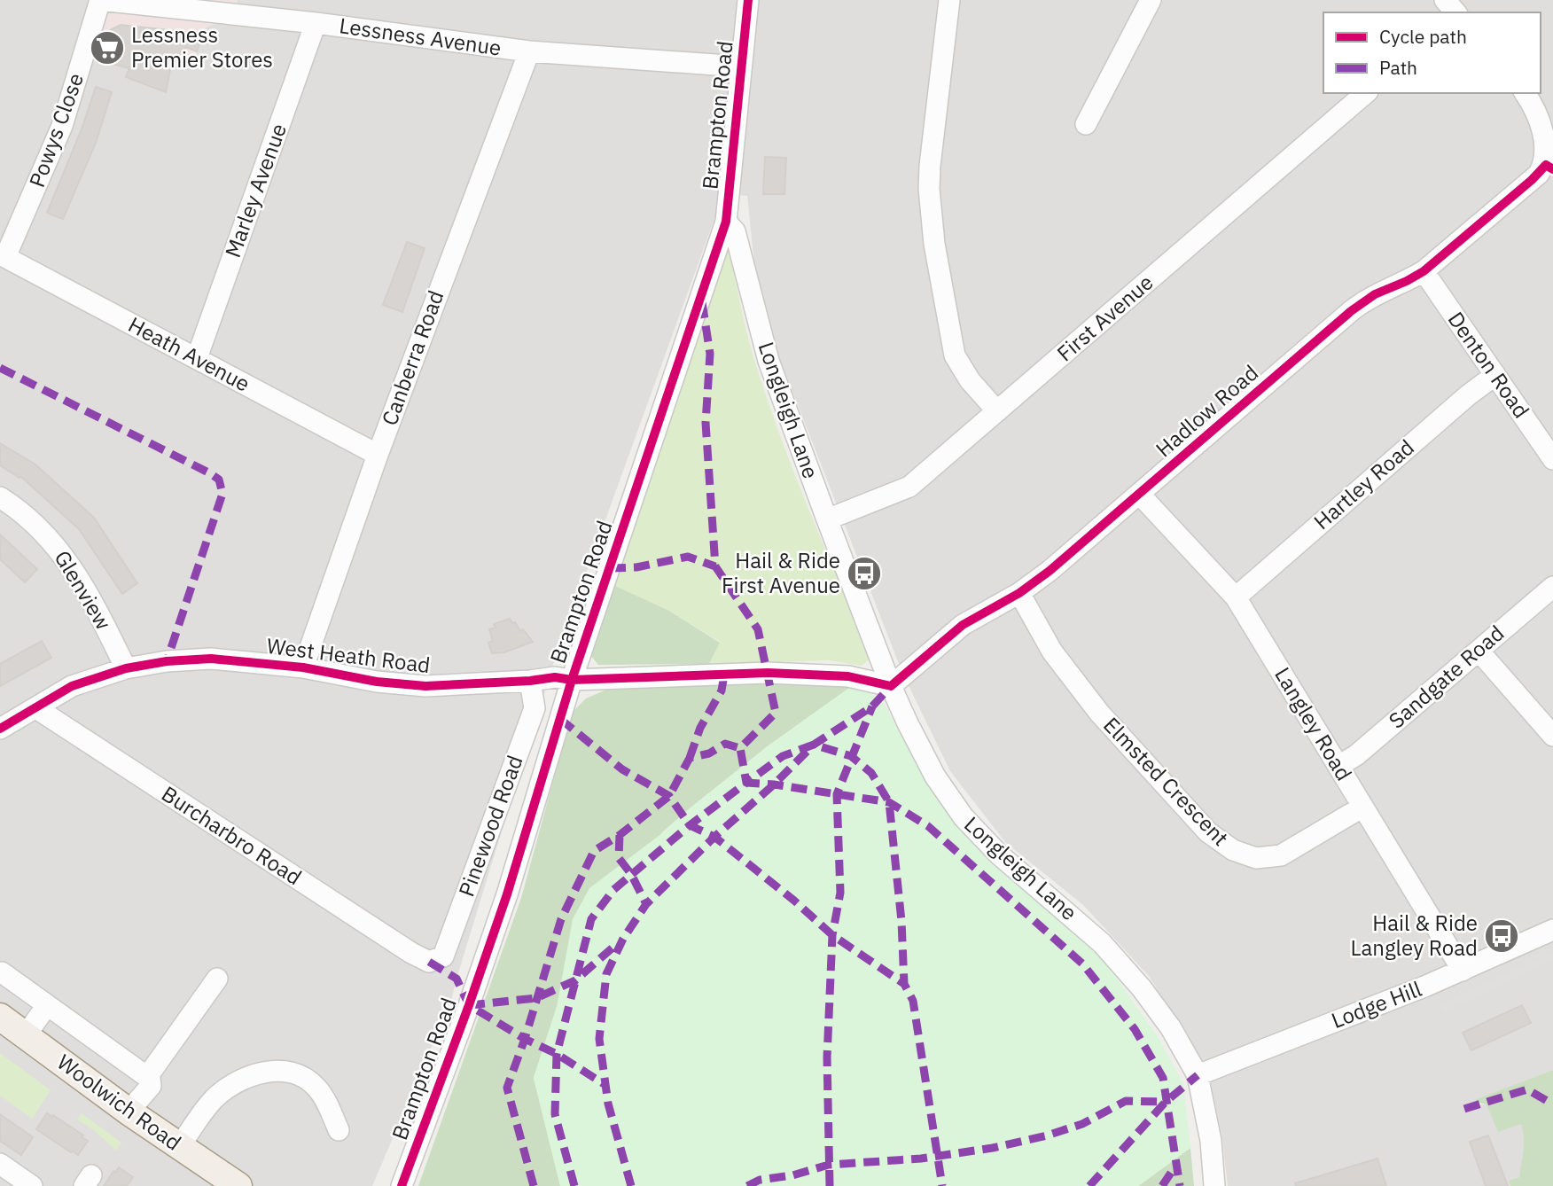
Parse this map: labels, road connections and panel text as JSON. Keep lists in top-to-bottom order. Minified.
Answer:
{"streets":{"main road":["Woolwich Road"],"street":["Lessness Avenue","Brampton Road","Powys Close","Marley Avenue","First Avenue","Heath Avenue","Canberra Road","Denton Road","Longleigh Lane","Hadlow Road","Hartley Road","Glenview","West Heath Road","Sandgate Road","Langley Road","Elmsted Crescent","Pinewood Road","Burcharbro Road","Lodge Hill"]},"crossings":[["Lessness Avenue","Brampton Road"],["Lessness Avenue","Powys Close"],["Lessness Avenue","Marley Avenue"],["Lessness Avenue","Canberra Road"],["Brampton Road","Longleigh Lane"],["Brampton Road","West Heath Road"],["Powys Close","Heath Avenue"],["Marley Avenue","Heath Avenue"],["First Avenue","Longleigh Lane"],["Heath Avenue","Canberra Road"],["Canberra Road","West Heath Road"],["Denton Road","Hadlow Road"],["Denton Road","Hartley Road"],["Longleigh Lane","Hadlow Road"],["Longleigh Lane","West Heath Road"],["Longleigh Lane","Lodge Hill"],["Hadlow Road","West Heath Road"],["Hadlow Road","Langley Road"],["Hadlow Road","Elmsted Crescent"],["Hartley Road","Langley Road"],["Glenview","West Heath Road"],["West Heath Road","Pinewood Road"],["West Heath Road","Burcharbro Road"],["Sandgate Road","Langley Road"],["Langley Road","Elmsted Crescent"],["Langley Road","Lodge Hill"],["Pinewood Road","Burcharbro Road"]],"places":{"supermarket":["Lessness Premier Stores"],"bus stop":["Hail & Ride First Avenue","Hail & Ride Langley Road"]},"legend":["Cycle path","Path"]}
